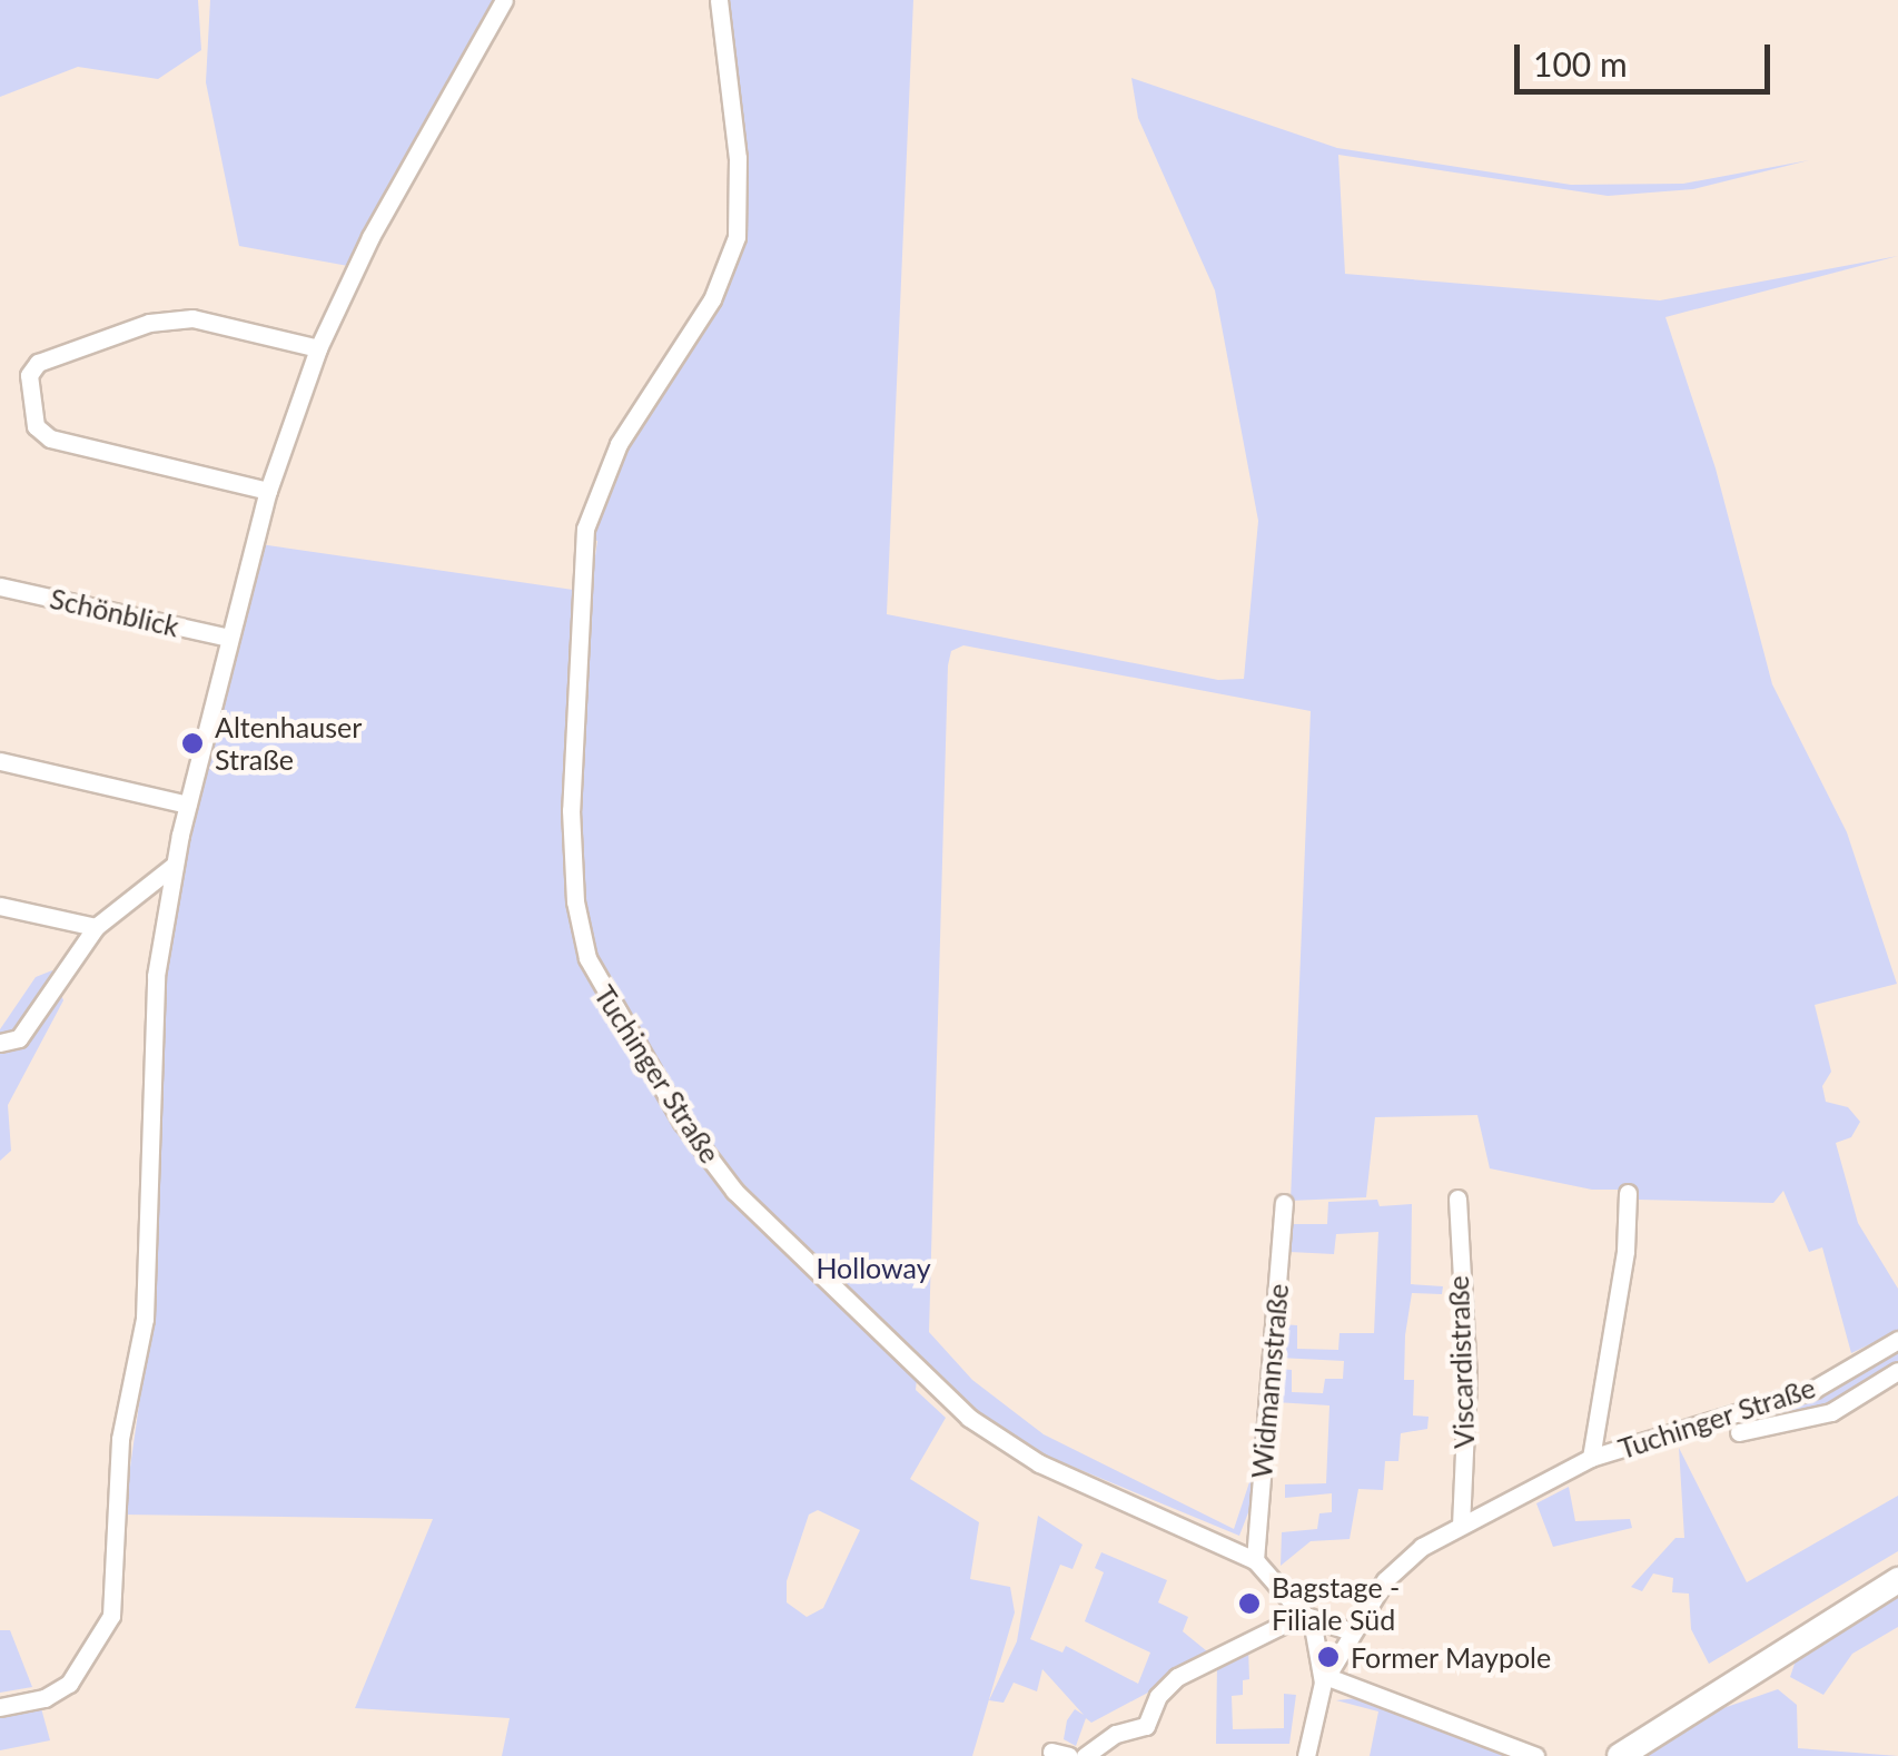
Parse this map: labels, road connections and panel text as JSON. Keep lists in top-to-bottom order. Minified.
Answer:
{"streets":{"street":["Schönblick","Tuchinger Straße","Viscardistraße","Widmannstraße"]},"crossings":[["Tuchinger Straße","Viscardistraße"],["Tuchinger Straße","Widmannstraße"]],"parks":["Holloway"],"places":["Altenhauser Straße","Bagstage - Filiale Süd","Former Maypole"],"scale_bar":"100 m"}
